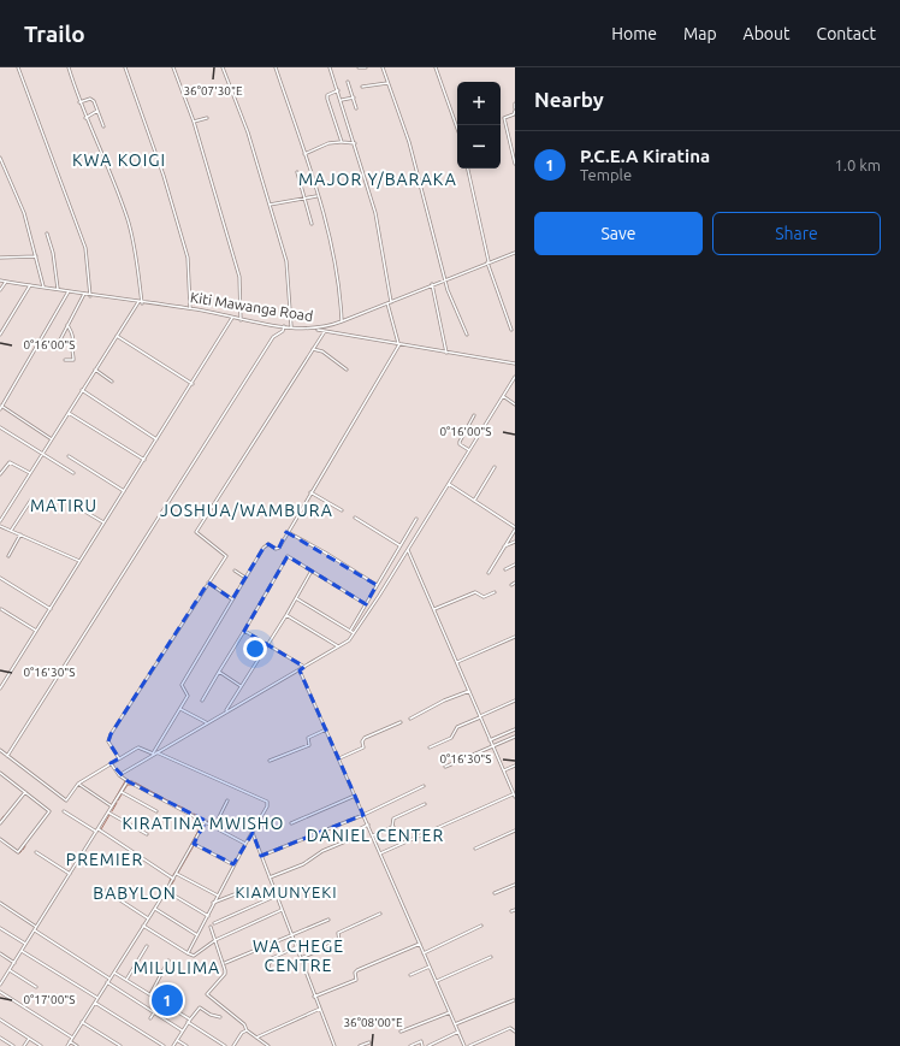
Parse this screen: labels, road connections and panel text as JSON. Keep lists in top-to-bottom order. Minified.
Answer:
{"streets":{"street":["Kiti Mawanga Road"]},"districts":["KWA KOIGI","MAJOR Y/BARAKA","MATIRU","JOSHUA/WAMBURA","KIRATINA MWISHO","DANIEL CENTER","PREMIER","KIAMUNYEKI","BABYLON","WA CHEGE CENTRE","MILULIMA"],"page":{"header":"Trailo","nav":["Home","Map","About","Contact"],"heading":"Nearby","map_buttons":["+","−"],"list":[{"mark":"1","name":"P.C.E.A Kiratina","note":"Temple","value":"1.0 km"}],"buttons":["Save","Share"],"pins":"1"},"coordinates":["36°07'30\"E","0°16'00\"S","0°16'30\"S","0°17'00\"S","36°08'00\"E"]}
